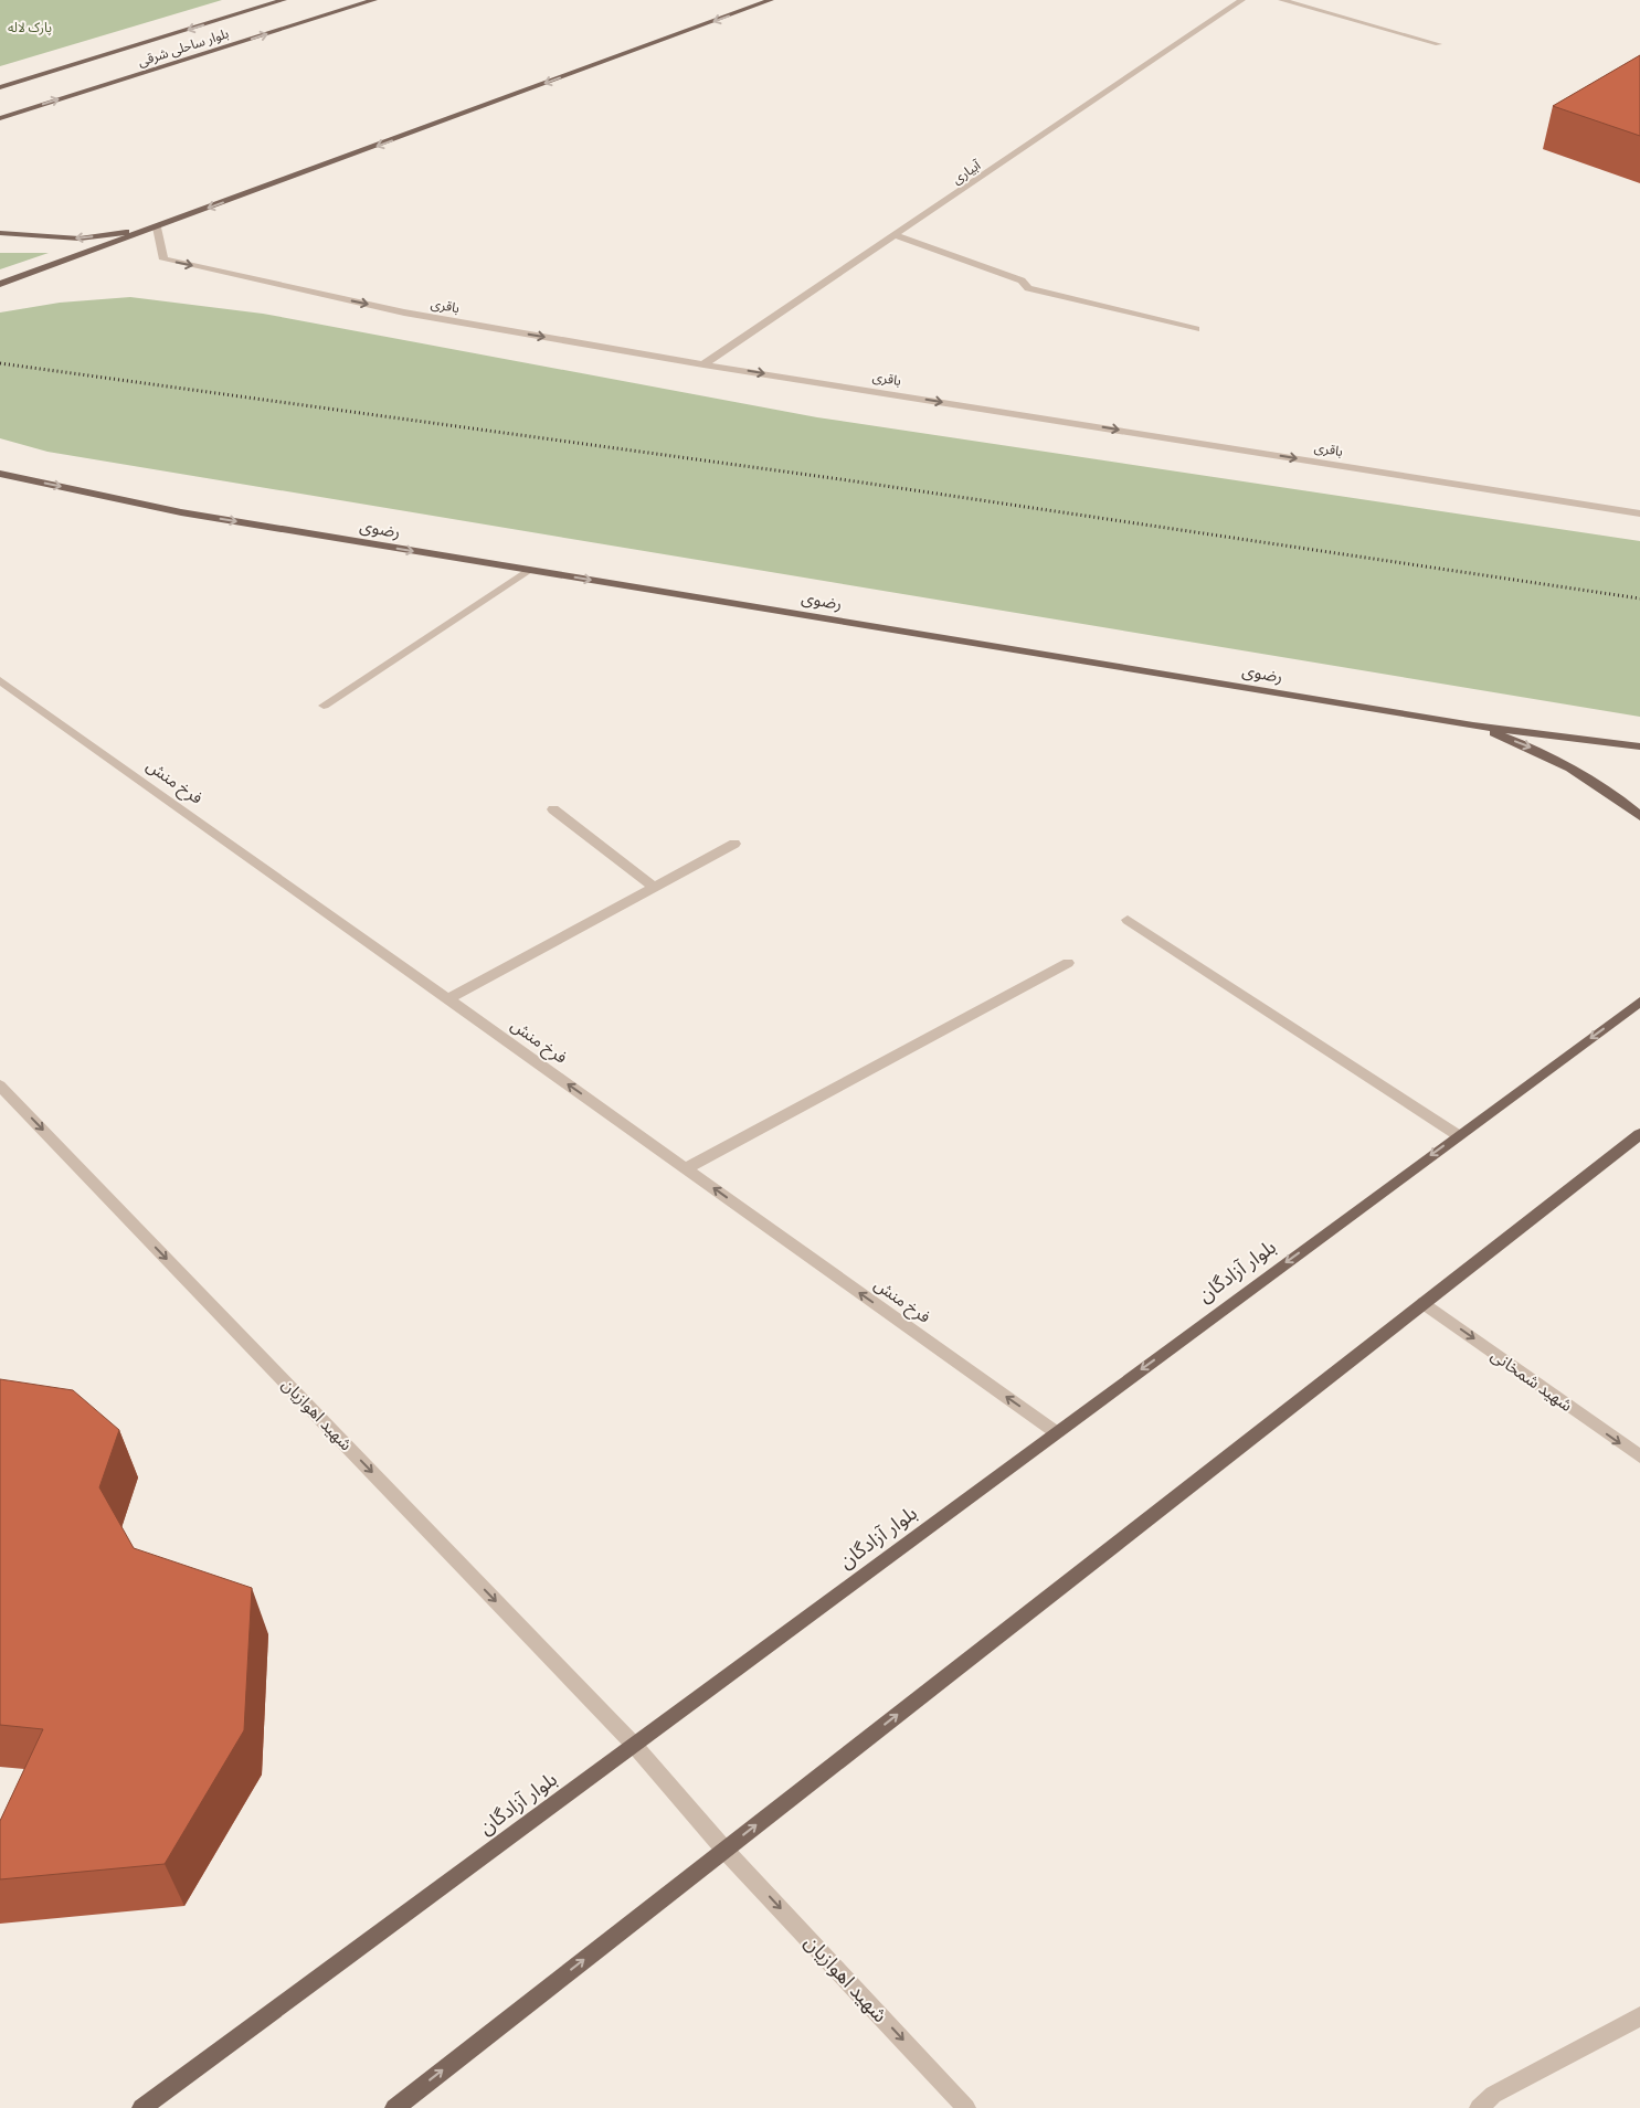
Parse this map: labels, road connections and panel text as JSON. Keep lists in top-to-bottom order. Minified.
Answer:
{"streets":{"main road":["بلوار ساحلی شرقی","رضوی","بلوار آزادگان"],"street":["آبیاری","باقری","فرخ منش","شهید شمخانی","شهید اهوازیان"]},"crossings":[["آبیاری","باقری"],["فرخ منش","بلوار آزادگان"],["بلوار آزادگان","شهید اهوازیان"]],"one_way":["باقری","رضوی","فرخ منش","شهید شمخانی","شهید اهوازیان"],"parks":["پارک لاله"]}
